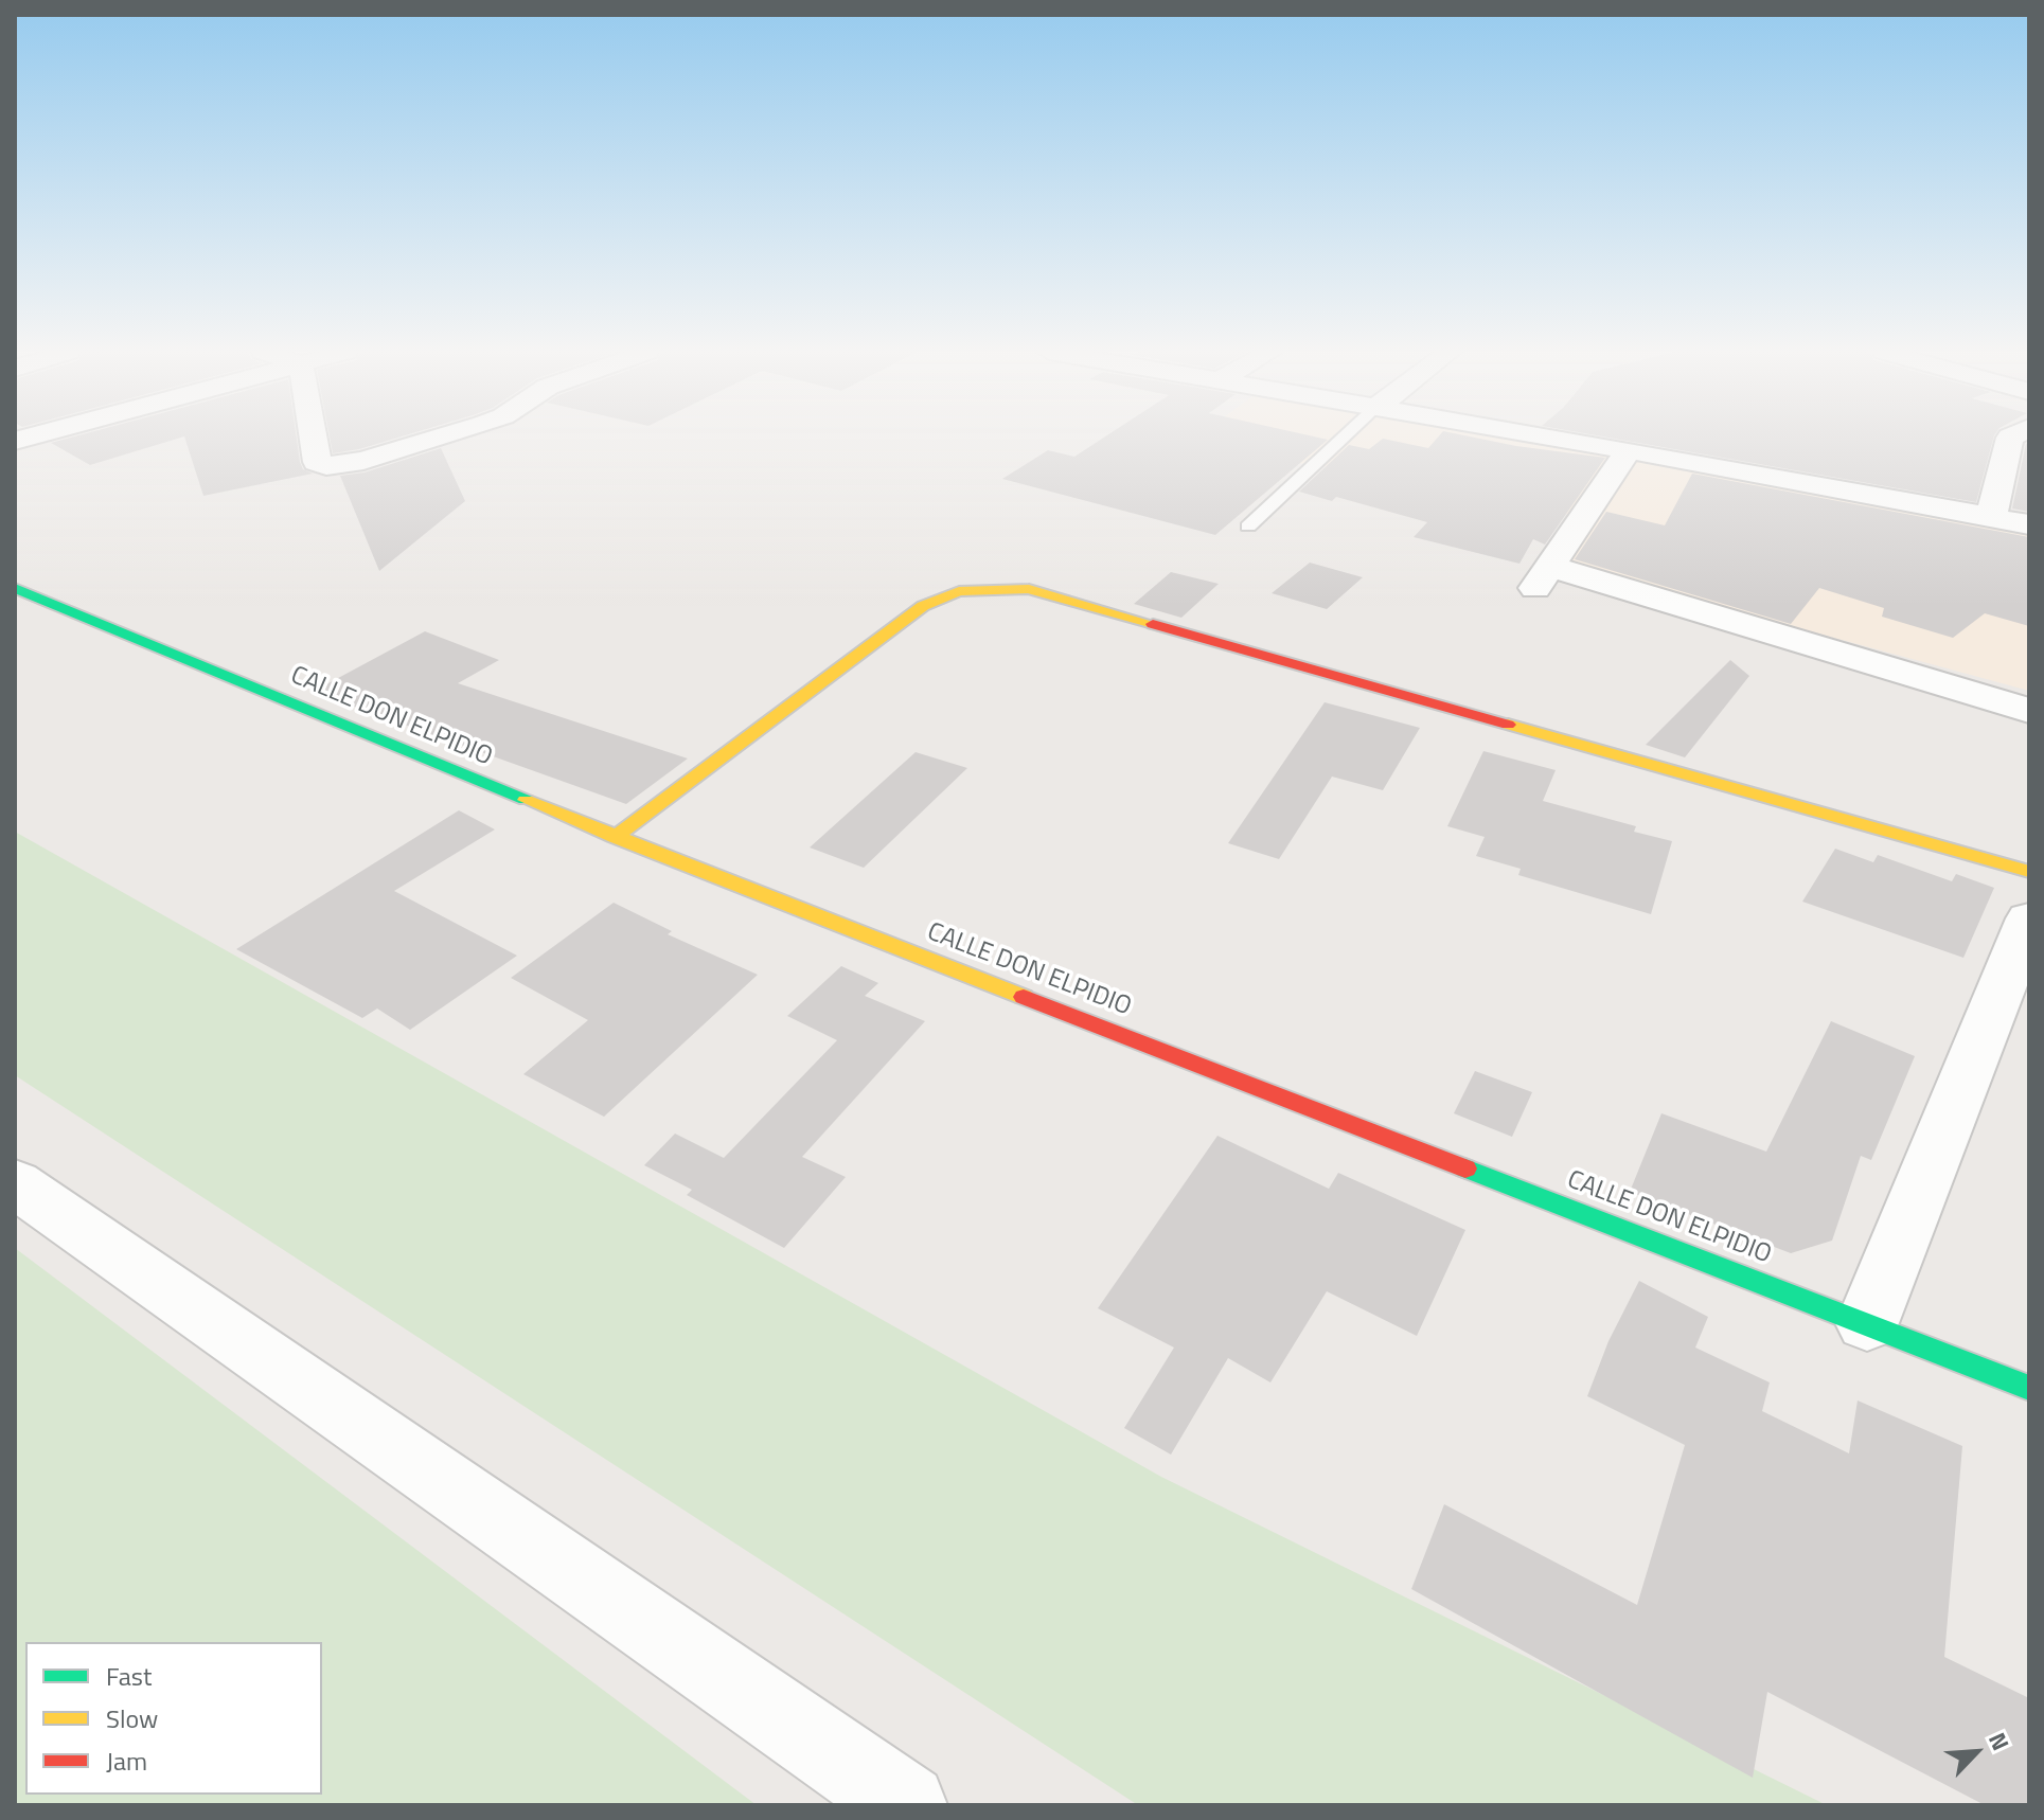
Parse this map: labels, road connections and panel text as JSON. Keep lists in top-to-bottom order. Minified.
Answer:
{"streets":{"street":["CALLE DON ELPIDIO"]},"legend":["Fast","Slow","Jam"],"north":"top right"}
